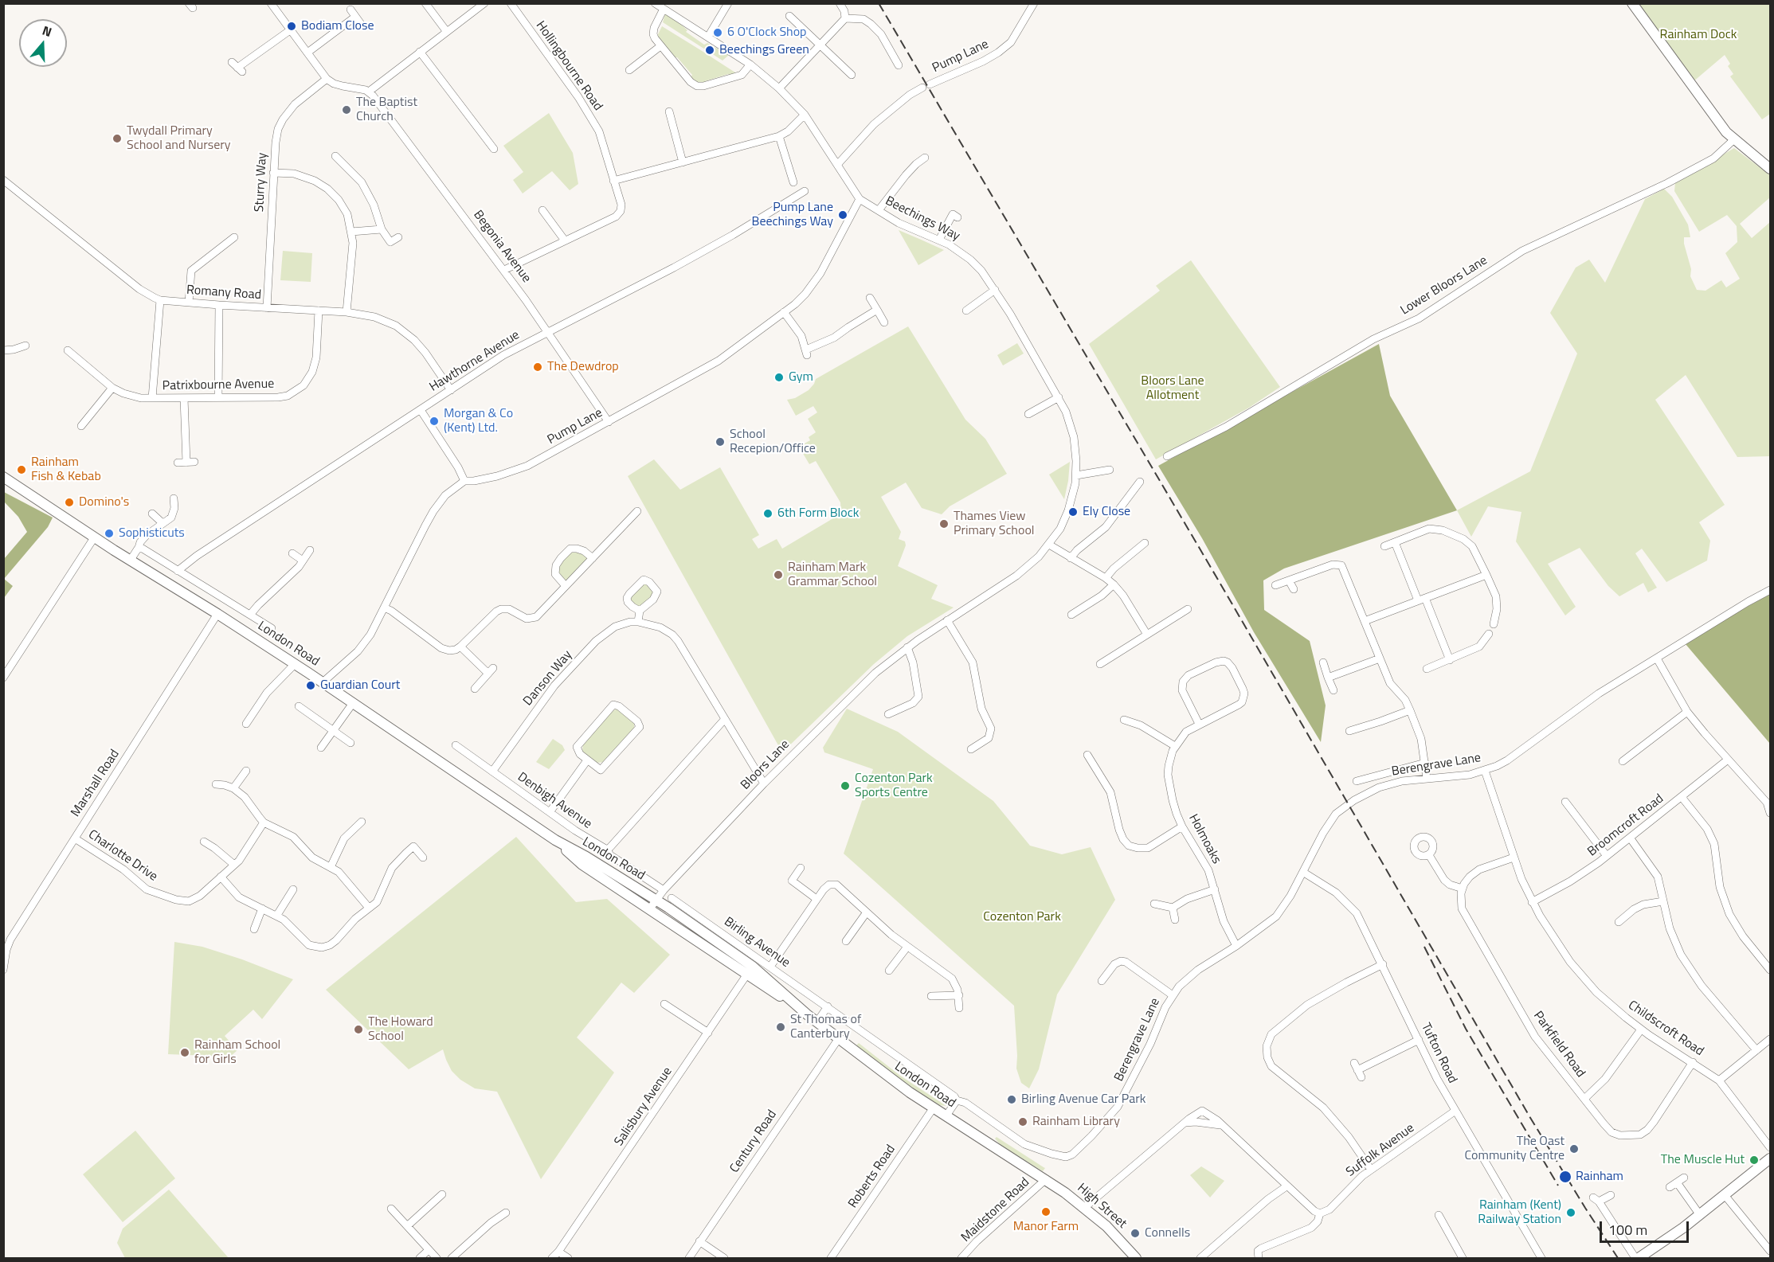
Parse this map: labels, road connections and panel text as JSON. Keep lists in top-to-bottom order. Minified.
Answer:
{"streets":{"main road":["London Road","High Street"],"street":["Pump Lane","Hollingbourne Road","Sturry Way","Beechings Way","Begonia Avenue","Lower Bloors Lane","Romany Road","Hawthorne Avenue","Patrixbourne Avenue","Danson Way","Bloors Lane","Berengrave Lane","Marshall Road","Denbigh Avenue","Broomcroft Road","Holmoaks","Charlotte Drive","Birling Avenue","Childscroft Road","Parkfield Road","Tufton Road","Salisbury Avenue","Century Road","Suffolk Avenue","Roberts Road","Maidstone Road"]},"crossings":[["Pump Lane","Beechings Way"],["Pump Lane","Begonia Avenue"],["Pump Lane","London Road"],["Hollingbourne Road","Begonia Avenue"],["Sturry Way","Romany Road"],["Beechings Way","Bloors Lane"],["Begonia Avenue","Hawthorne Avenue"],["Romany Road","Hawthorne Avenue"],["Romany Road","Patrixbourne Avenue"],["London Road","Bloors Lane"],["London Road","Marshall Road"],["London Road","Salisbury Avenue"],["London Road","Century Road"],["London Road","Roberts Road"],["London Road","High Street"],["London Road","Maidstone Road"],["Danson Way","Bloors Lane"],["Danson Way","Denbigh Avenue"],["Bloors Lane","Denbigh Avenue"],["Berengrave Lane","Holmoaks"],["Berengrave Lane","Birling Avenue"],["Berengrave Lane","Childscroft Road"],["Berengrave Lane","Tufton Road"],["Marshall Road","Charlotte Drive"],["Broomcroft Road","Childscroft Road"],["Childscroft Road","Parkfield Road"],["Tufton Road","Suffolk Avenue"],["High Street","Maidstone Road"]],"parks":["Rainham Dock","Bloors Lane Allotment","Cozenton Park"],"places":["Bodiam Close","6 O'Clock Shop","Beechings Green","The Baptist Church","Twydall Primary School and Nursery","Pump Lane Beechings Way","The Dewdrop","Gym","Morgan & Co (Kent) Ltd.","School Recepion/Office","Rainham Fish & Kebab","Domino's","Ely Close","6th Form Block","Thames View Primary School","Sophisticuts","Rainham Mark Grammar School","Guardian Court","Cozenton Park Sports Centre","St Thomas of Canterbury","The Howard School","Rainham School for Girls","Birling Avenue Car Park","Rainham Library","The Oast Community Centre","The Muscle Hut","Rainham","Manor Farm","Rainham (Kent) Railway Station","Connells"],"scale_bar":"100 m","north":"top"}
